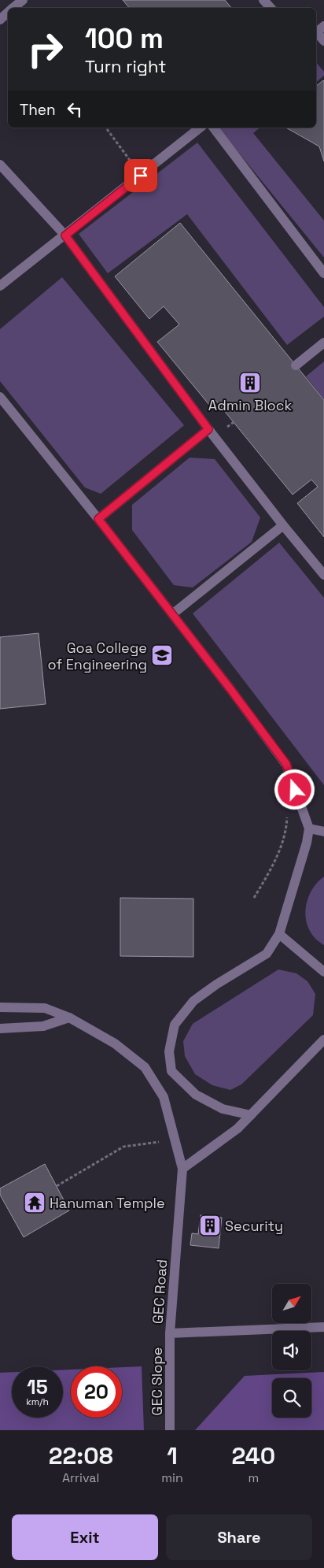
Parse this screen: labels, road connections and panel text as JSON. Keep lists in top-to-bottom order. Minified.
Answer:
{"streets":{"street":["GEC Road","GEC Slope"]},"crossings":[["GEC Road","GEC Slope"]],"places":{"building":["Admin Block","Security"],"school or university":["Goa College of Engineering"],"temple":["Hanuman Temple"]},"north":"top right","page":{"turn":["100 m","Turn right"],"then":"Then","speed":"15 km/h","limit":"20","eta":["22:08","Arrival","1","min","240","m"],"buttons":["Exit","Share"]}}
